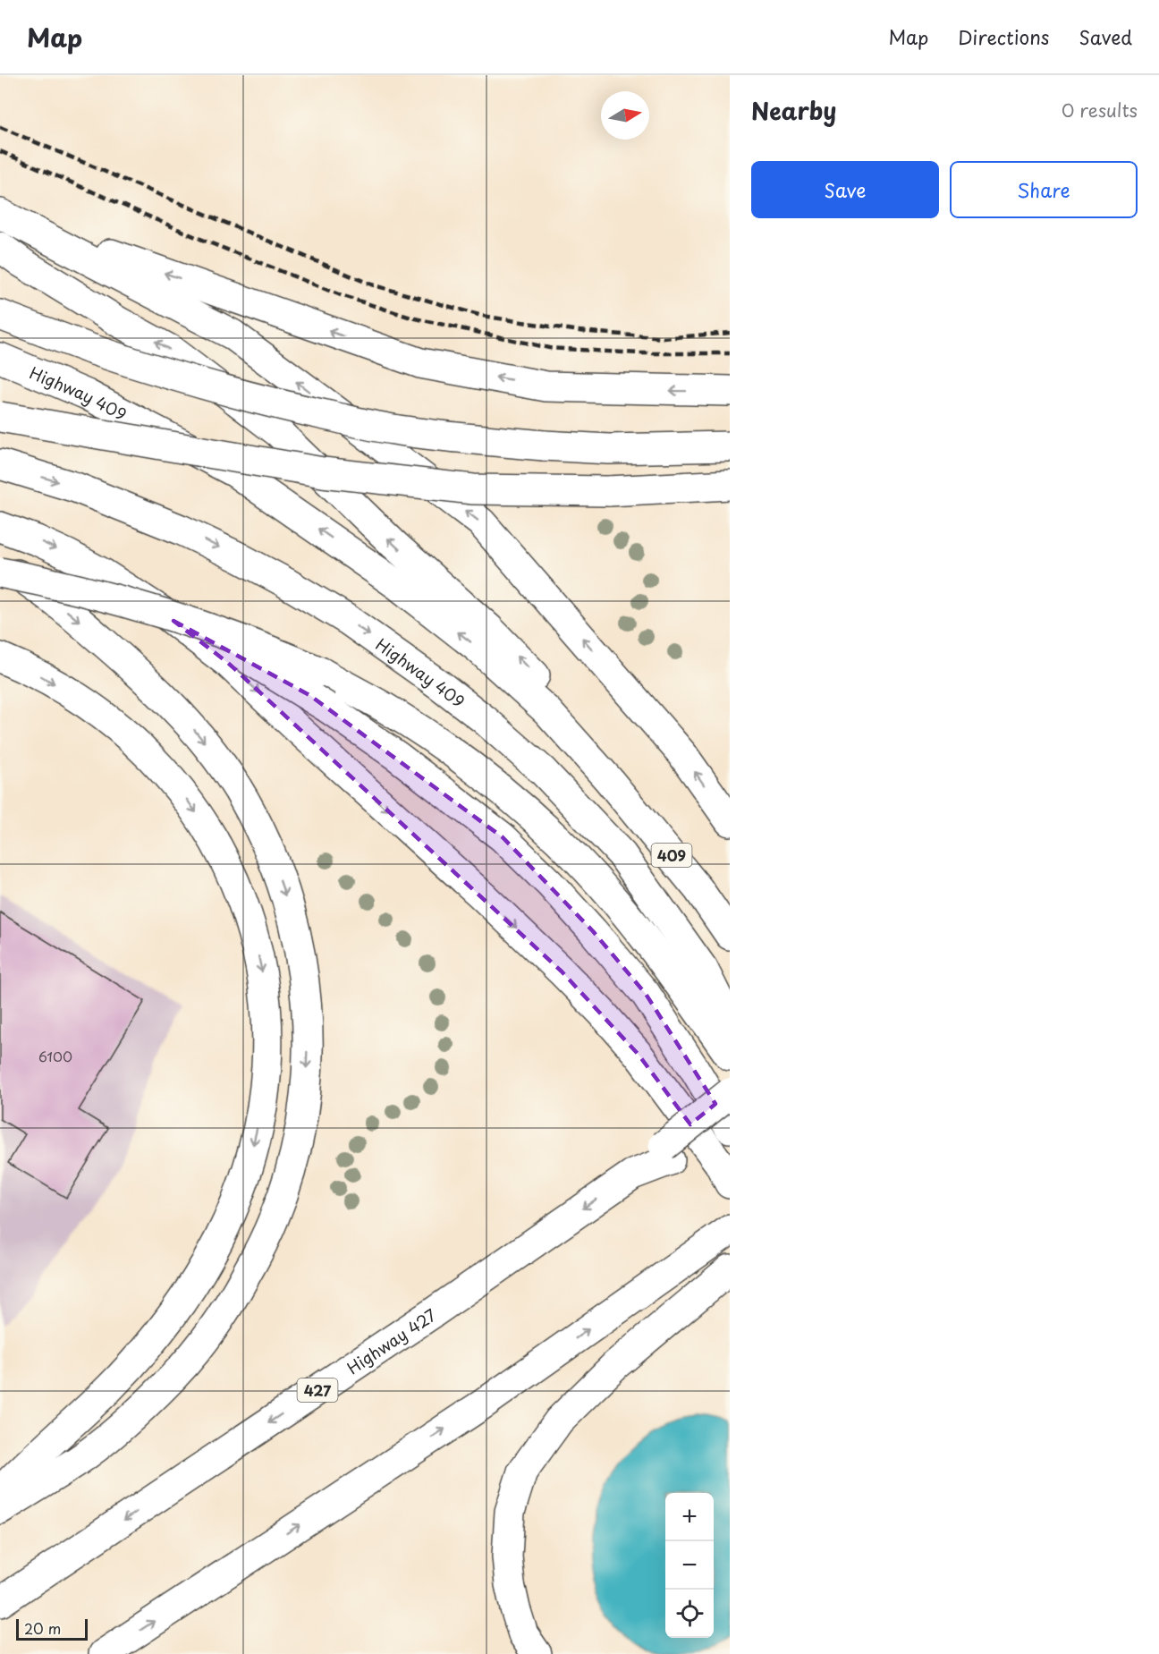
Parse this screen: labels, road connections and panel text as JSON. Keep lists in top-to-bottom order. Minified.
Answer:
{"streets":{"highway":["Highway 409","409","Highway 427","427"]},"house_numbers":["6100"],"scale_bar":"20 m","north":"right","page":{"header":"Map","nav":["Map","Directions","Saved"],"heading":["Nearby","0 results"],"buttons":["Save","Share"],"map_buttons":["+","−"],"scale":"20 m"}}
